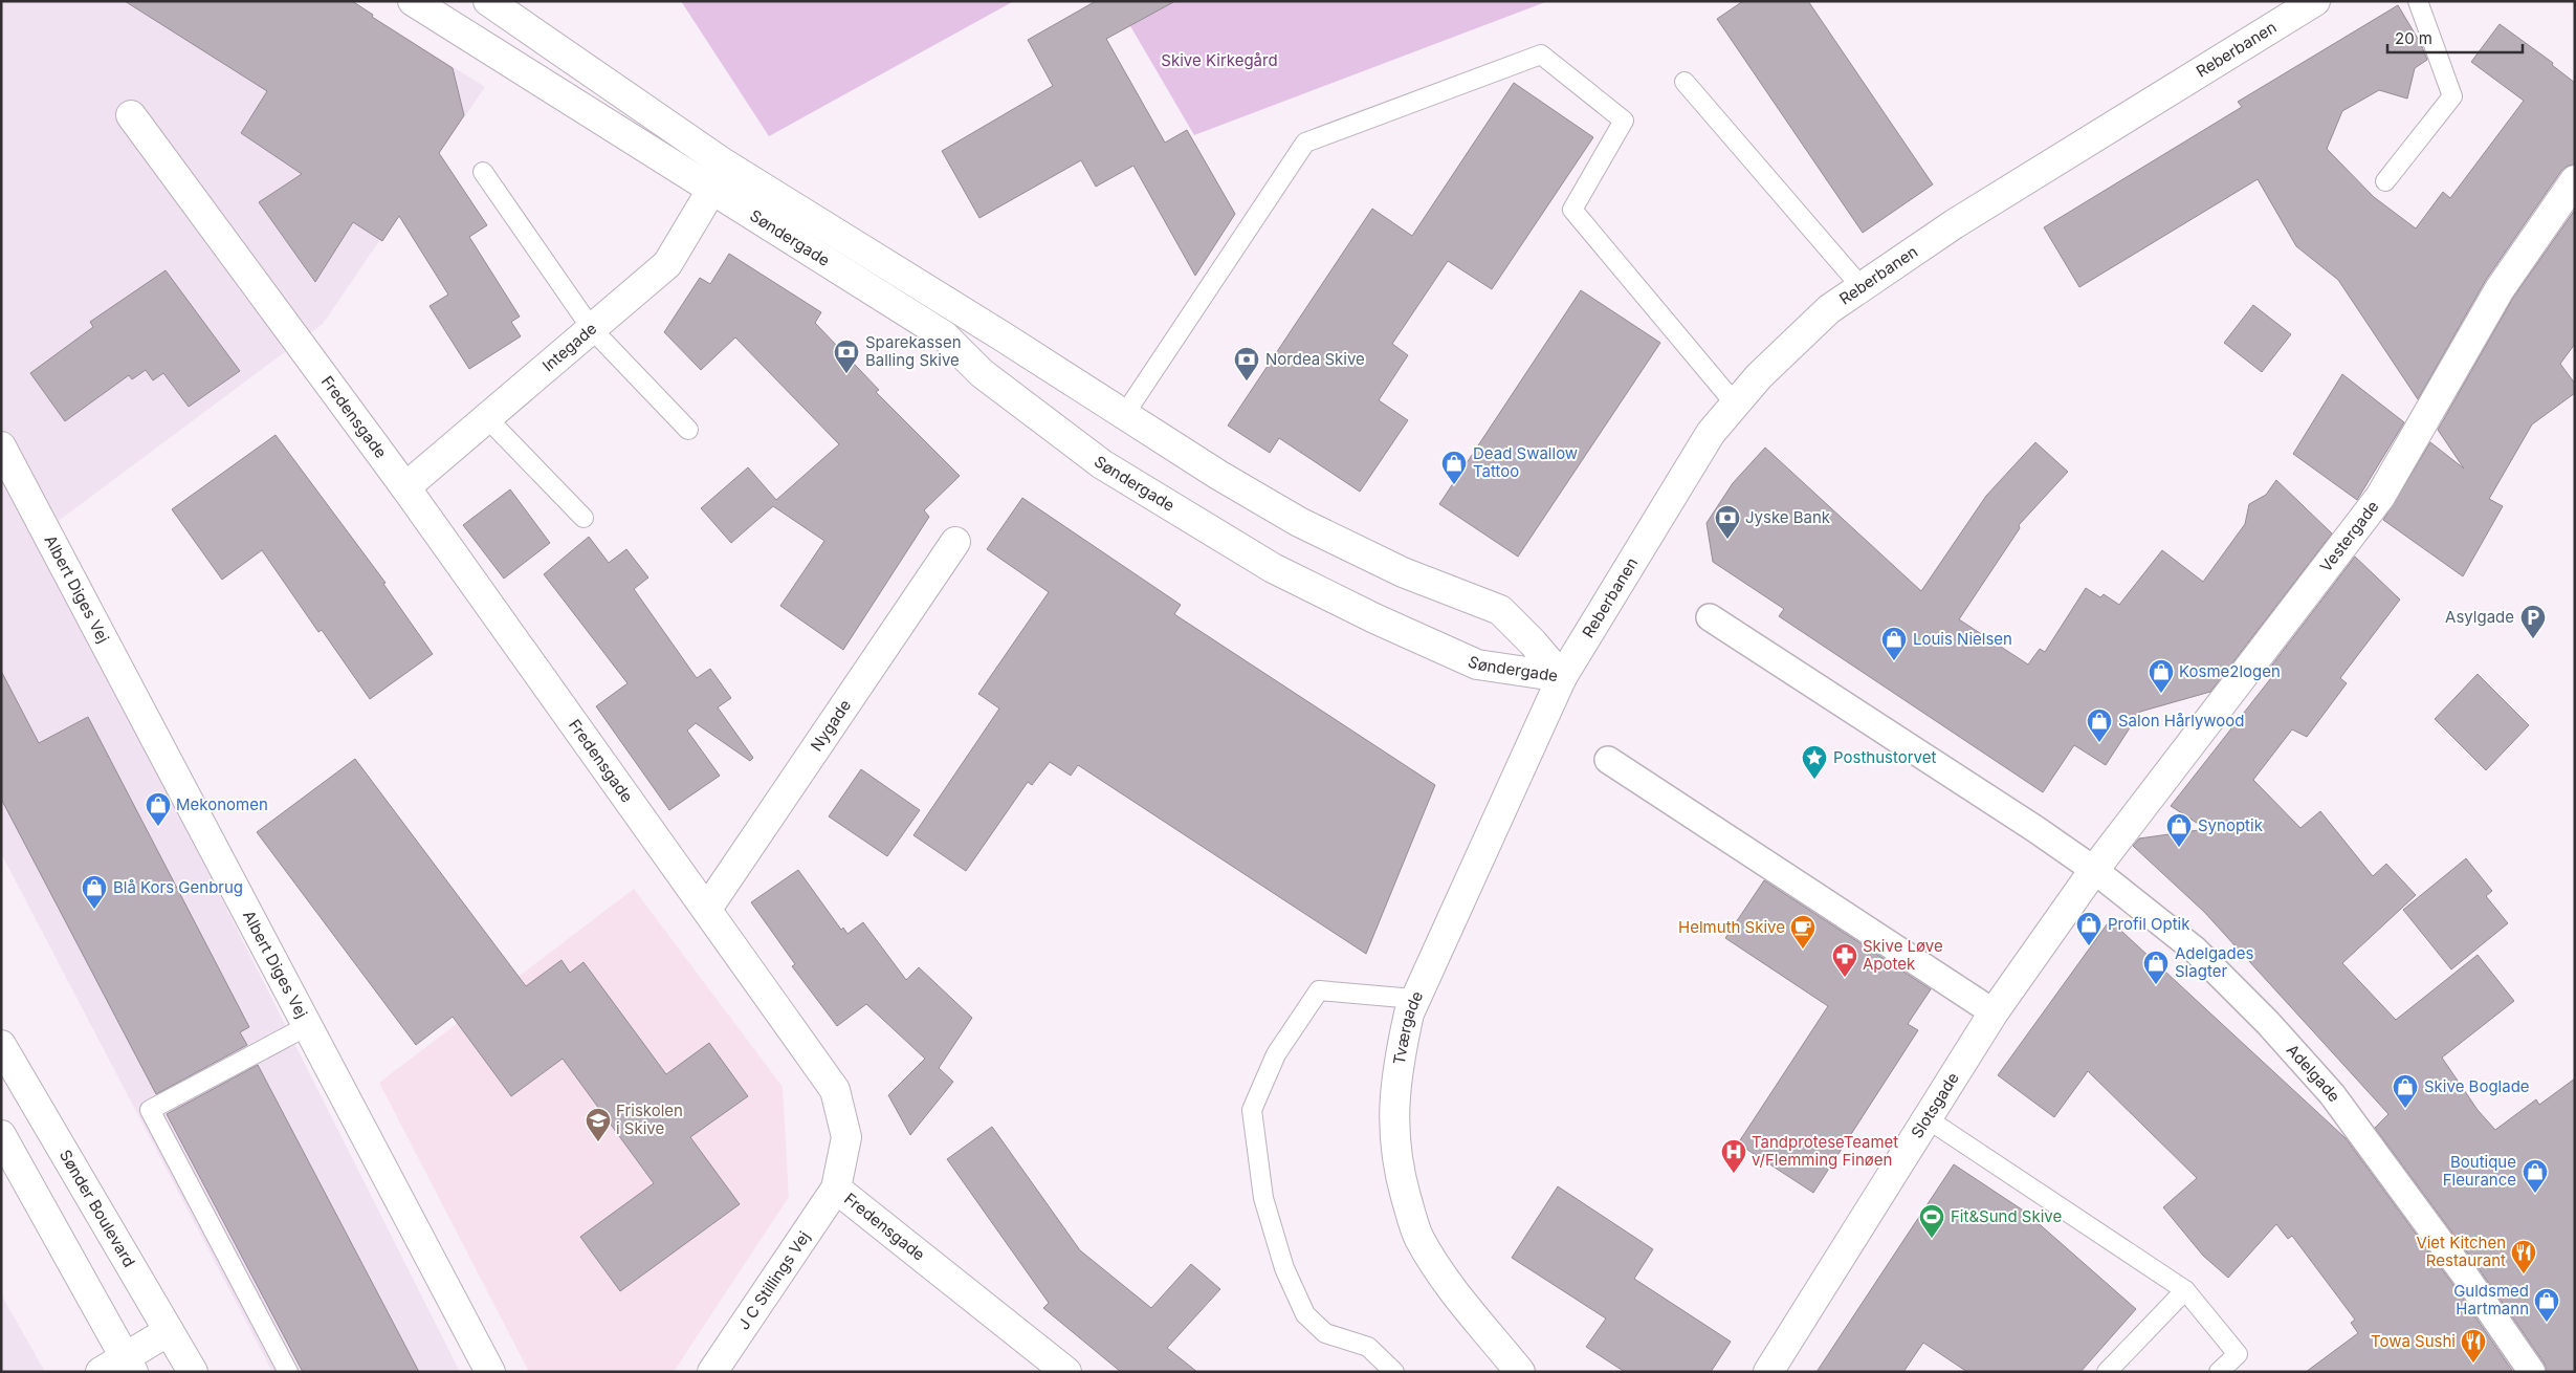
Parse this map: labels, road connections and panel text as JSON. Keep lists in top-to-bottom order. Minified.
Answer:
{"streets":{"street":["Reberbanen","Søndergade","Integade","Fredensgade","Vestergade","Albert Diges Vej","Nygade","Tværgade","Adelgade","Slotsgade","Sønder Boulevard","J C Stillings Vej"]},"crossings":[["Reberbanen","Søndergade"],["Reberbanen","Tværgade"],["Søndergade","Integade"],["Søndergade","Tværgade"],["Integade","Fredensgade"],["Fredensgade","Nygade"],["Fredensgade","J C Stillings Vej"],["Vestergade","Adelgade"],["Vestergade","Slotsgade"],["Adelgade","Slotsgade"]],"parks":["Skive Kirkegård"],"places":{"bank":["Sparekassen Balling Skive","Nordea Skive","Jyske Bank"],"shop":["Dead Swallow Tattoo","Louis Nielsen","Kosme2logen","Salon Hårlywood","Mekonomen","Synoptik","Blå Kors Genbrug","Profil Optik","Adelgades Slagter","Skive Boglade","Boutique Fleurance","Guldsmed Hartmann"],"parking":["Asylgade"],"place":["Posthustorvet"],"cafe":["Helmuth Skive"],"pharmacy":["Skive Løve Apotek"],"school or university":["Friskolen i Skive"],"hospital":["TandproteseTeamet v/Flemming Finøen"],"sports":["Fit&Sund Skive"],"restaurant":["Viet Kitchen Restaurant","Towa Sushi"]},"scale_bar":"20 m"}
